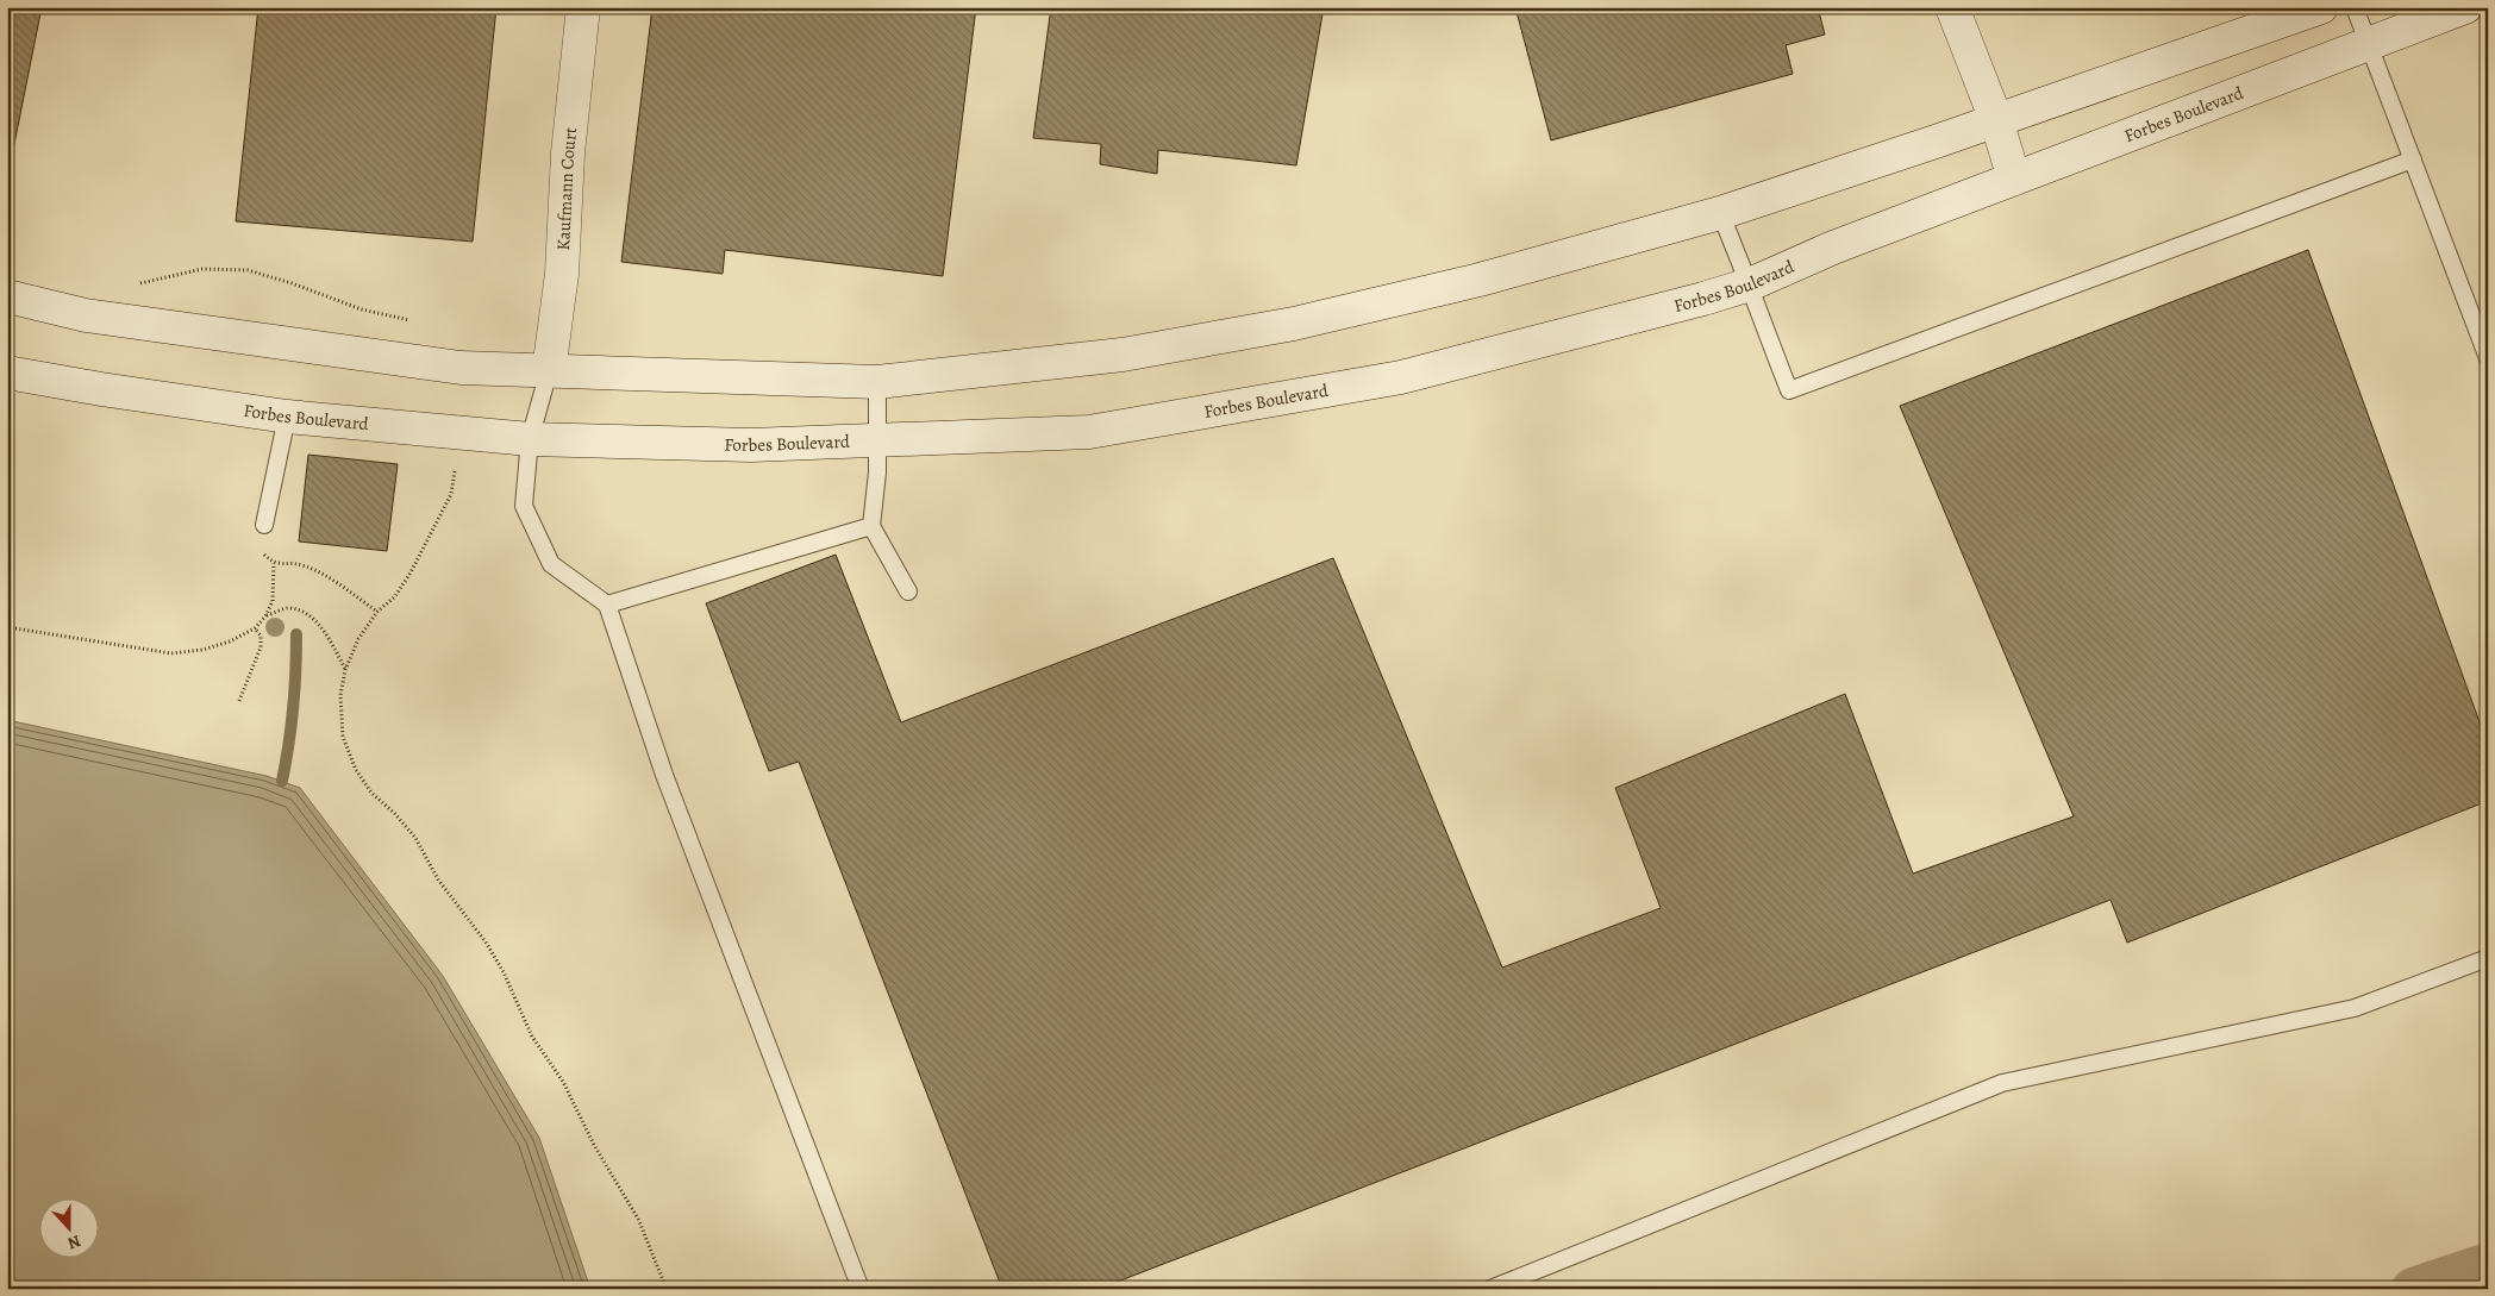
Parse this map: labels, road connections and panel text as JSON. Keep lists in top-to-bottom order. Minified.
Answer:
{"streets":{"main road":["Forbes Boulevard","Kaufmann Court"]},"north":"bottom"}
